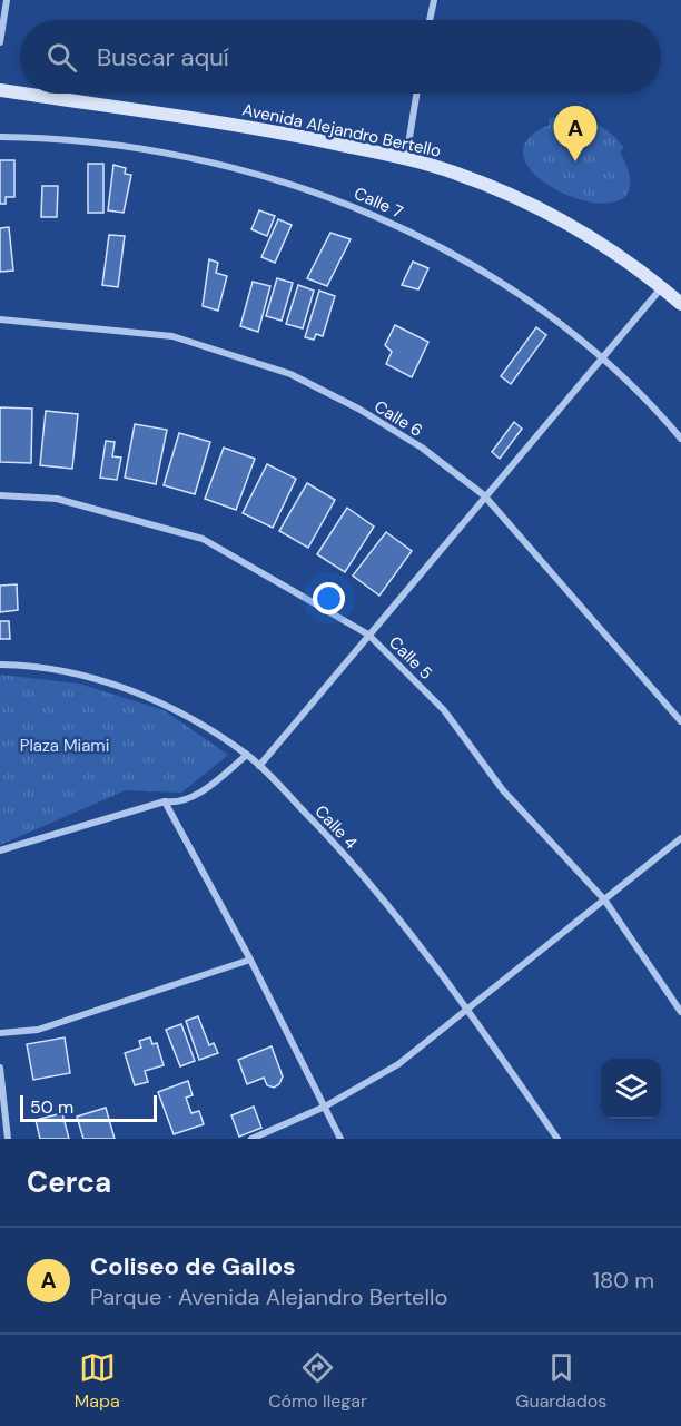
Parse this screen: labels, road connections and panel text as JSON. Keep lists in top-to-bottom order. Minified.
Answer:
{"streets":{"main road":["Avenida Alejandro Bertello"],"street":["Calle 7","Calle 6","Calle 5","Calle 4"]},"parks":["Plaza Miami"],"scale_bar":"50 m","page":{"search":"Buscar aquí","pins":"A","scale":"50 m","heading":"Cerca","list":[{"mark":"A","name":"Coliseo de Gallos","note":"Parque · Avenida Alejandro Bertello","value":"180 m"}],"nav":["Mapa","Cómo llegar","Guardados"]}}
